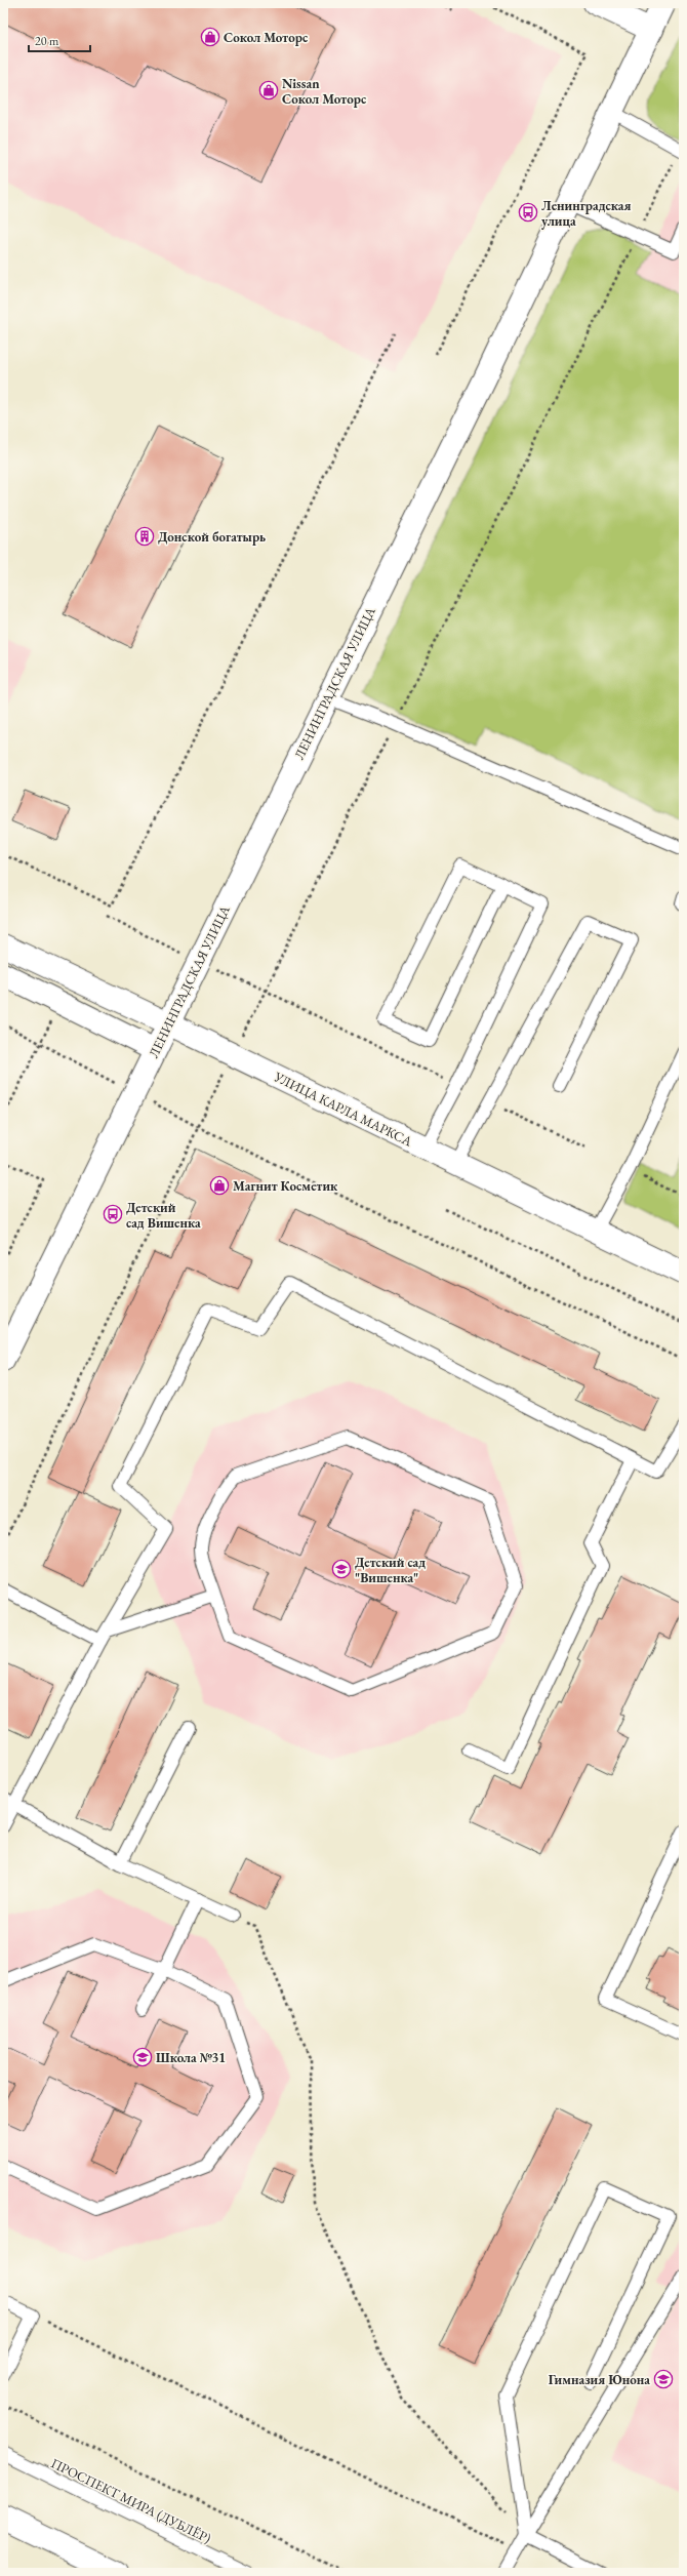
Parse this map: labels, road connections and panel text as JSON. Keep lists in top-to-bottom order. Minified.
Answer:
{"streets":{"street":["ЛЕНИНГРАДСКАЯ УЛИЦА","УЛИЦА КАРЛА МАРКСА"],"lane":["ПРОСПЕКТ МИРА (ДУБЛЁР)"]},"crossings":[["ЛЕНИНГРАДСКАЯ УЛИЦА","УЛИЦА КАРЛА МАРКСА"]],"places":{"shop":["Сокол Моторс","Nissan Сокол Моторс","Магнит Косметик"],"bus stop":["Ленинградская улица","Детский сад Вишенка"],"building":["Донской богатырь"],"school or university":["Детский сад \"Вишенка\"","Школа №31","Гимназия Юнона"]},"scale_bar":"20 m"}
